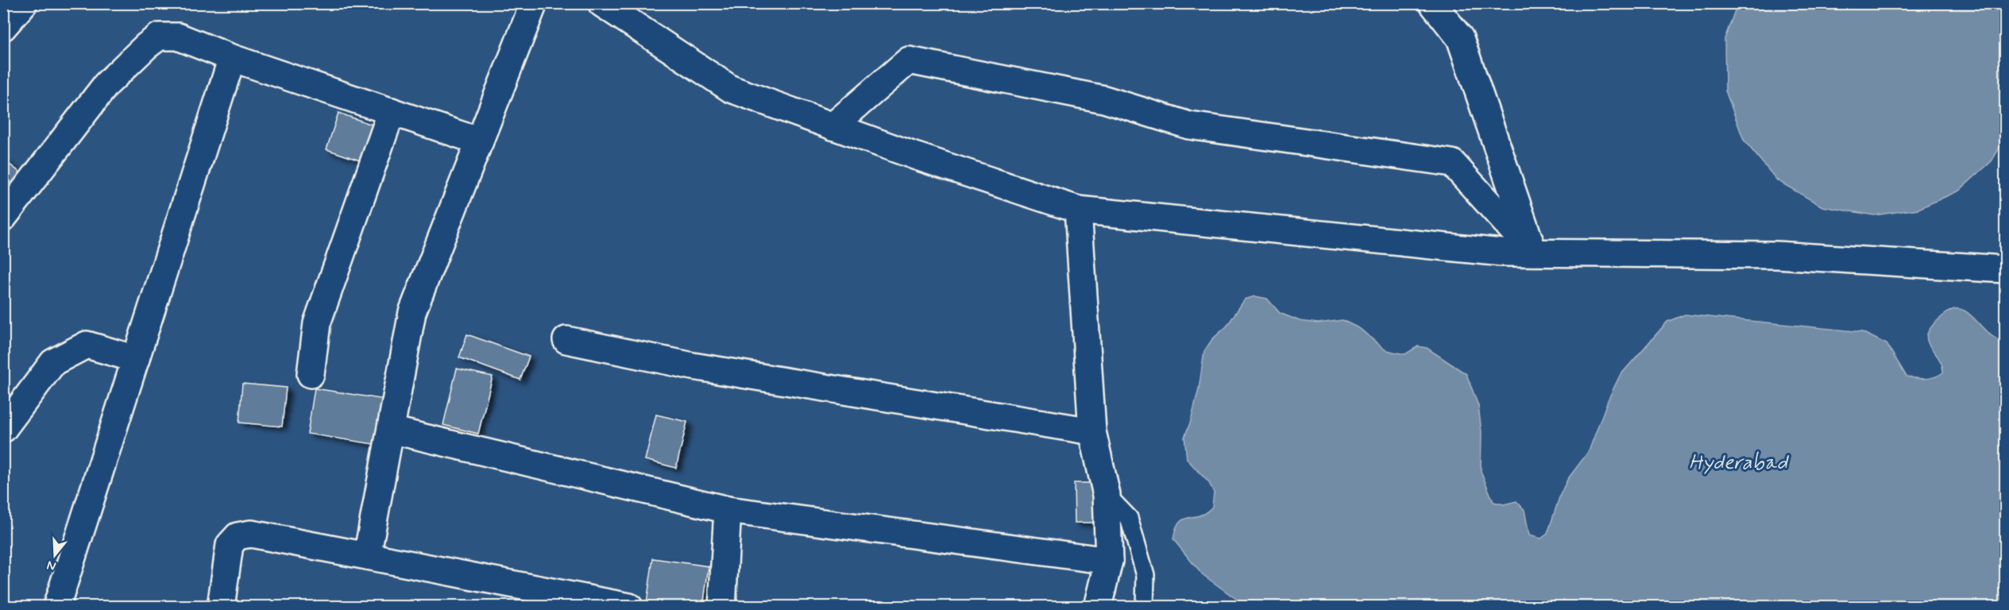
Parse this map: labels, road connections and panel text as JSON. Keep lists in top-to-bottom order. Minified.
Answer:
{"water":["Hyderabad"],"north":"bottom"}
